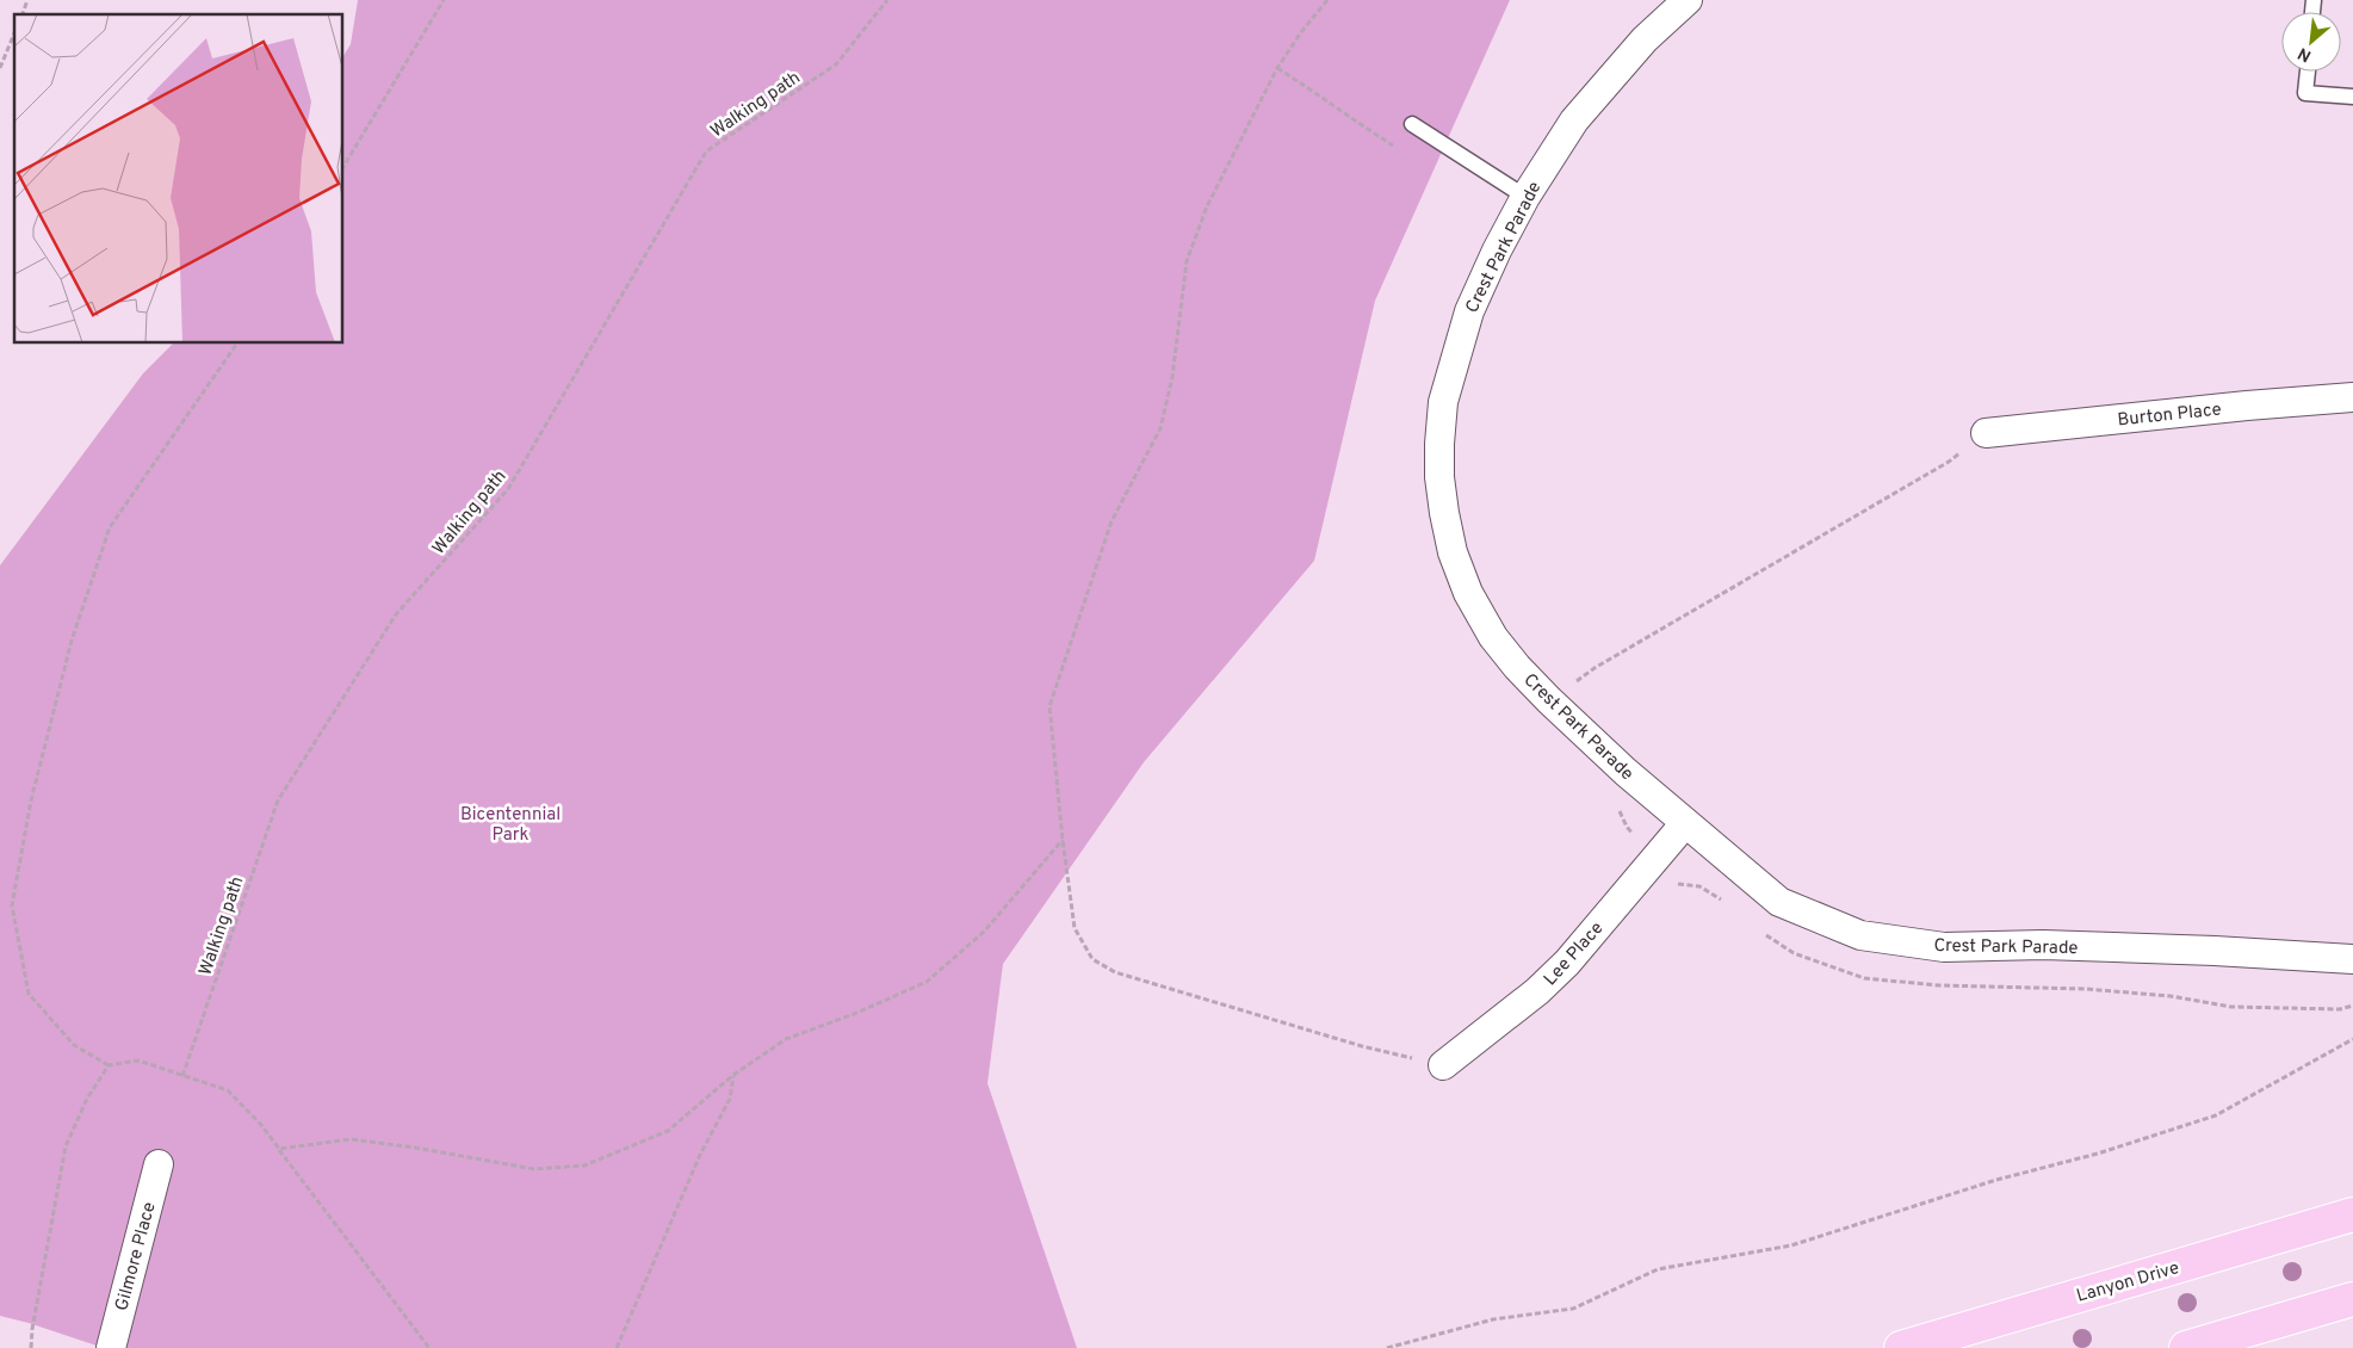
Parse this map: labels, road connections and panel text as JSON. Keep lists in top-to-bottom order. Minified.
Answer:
{"streets":{"main road":["Lanyon Drive"],"street":["Crest Park Parade","Burton Place","Lee Place","Gilmore Place"],"path":["Walking path"]},"crossings":[["Crest Park Parade","Lee Place"]],"parks":["Bicentennial Park"],"north":"bottom left"}
